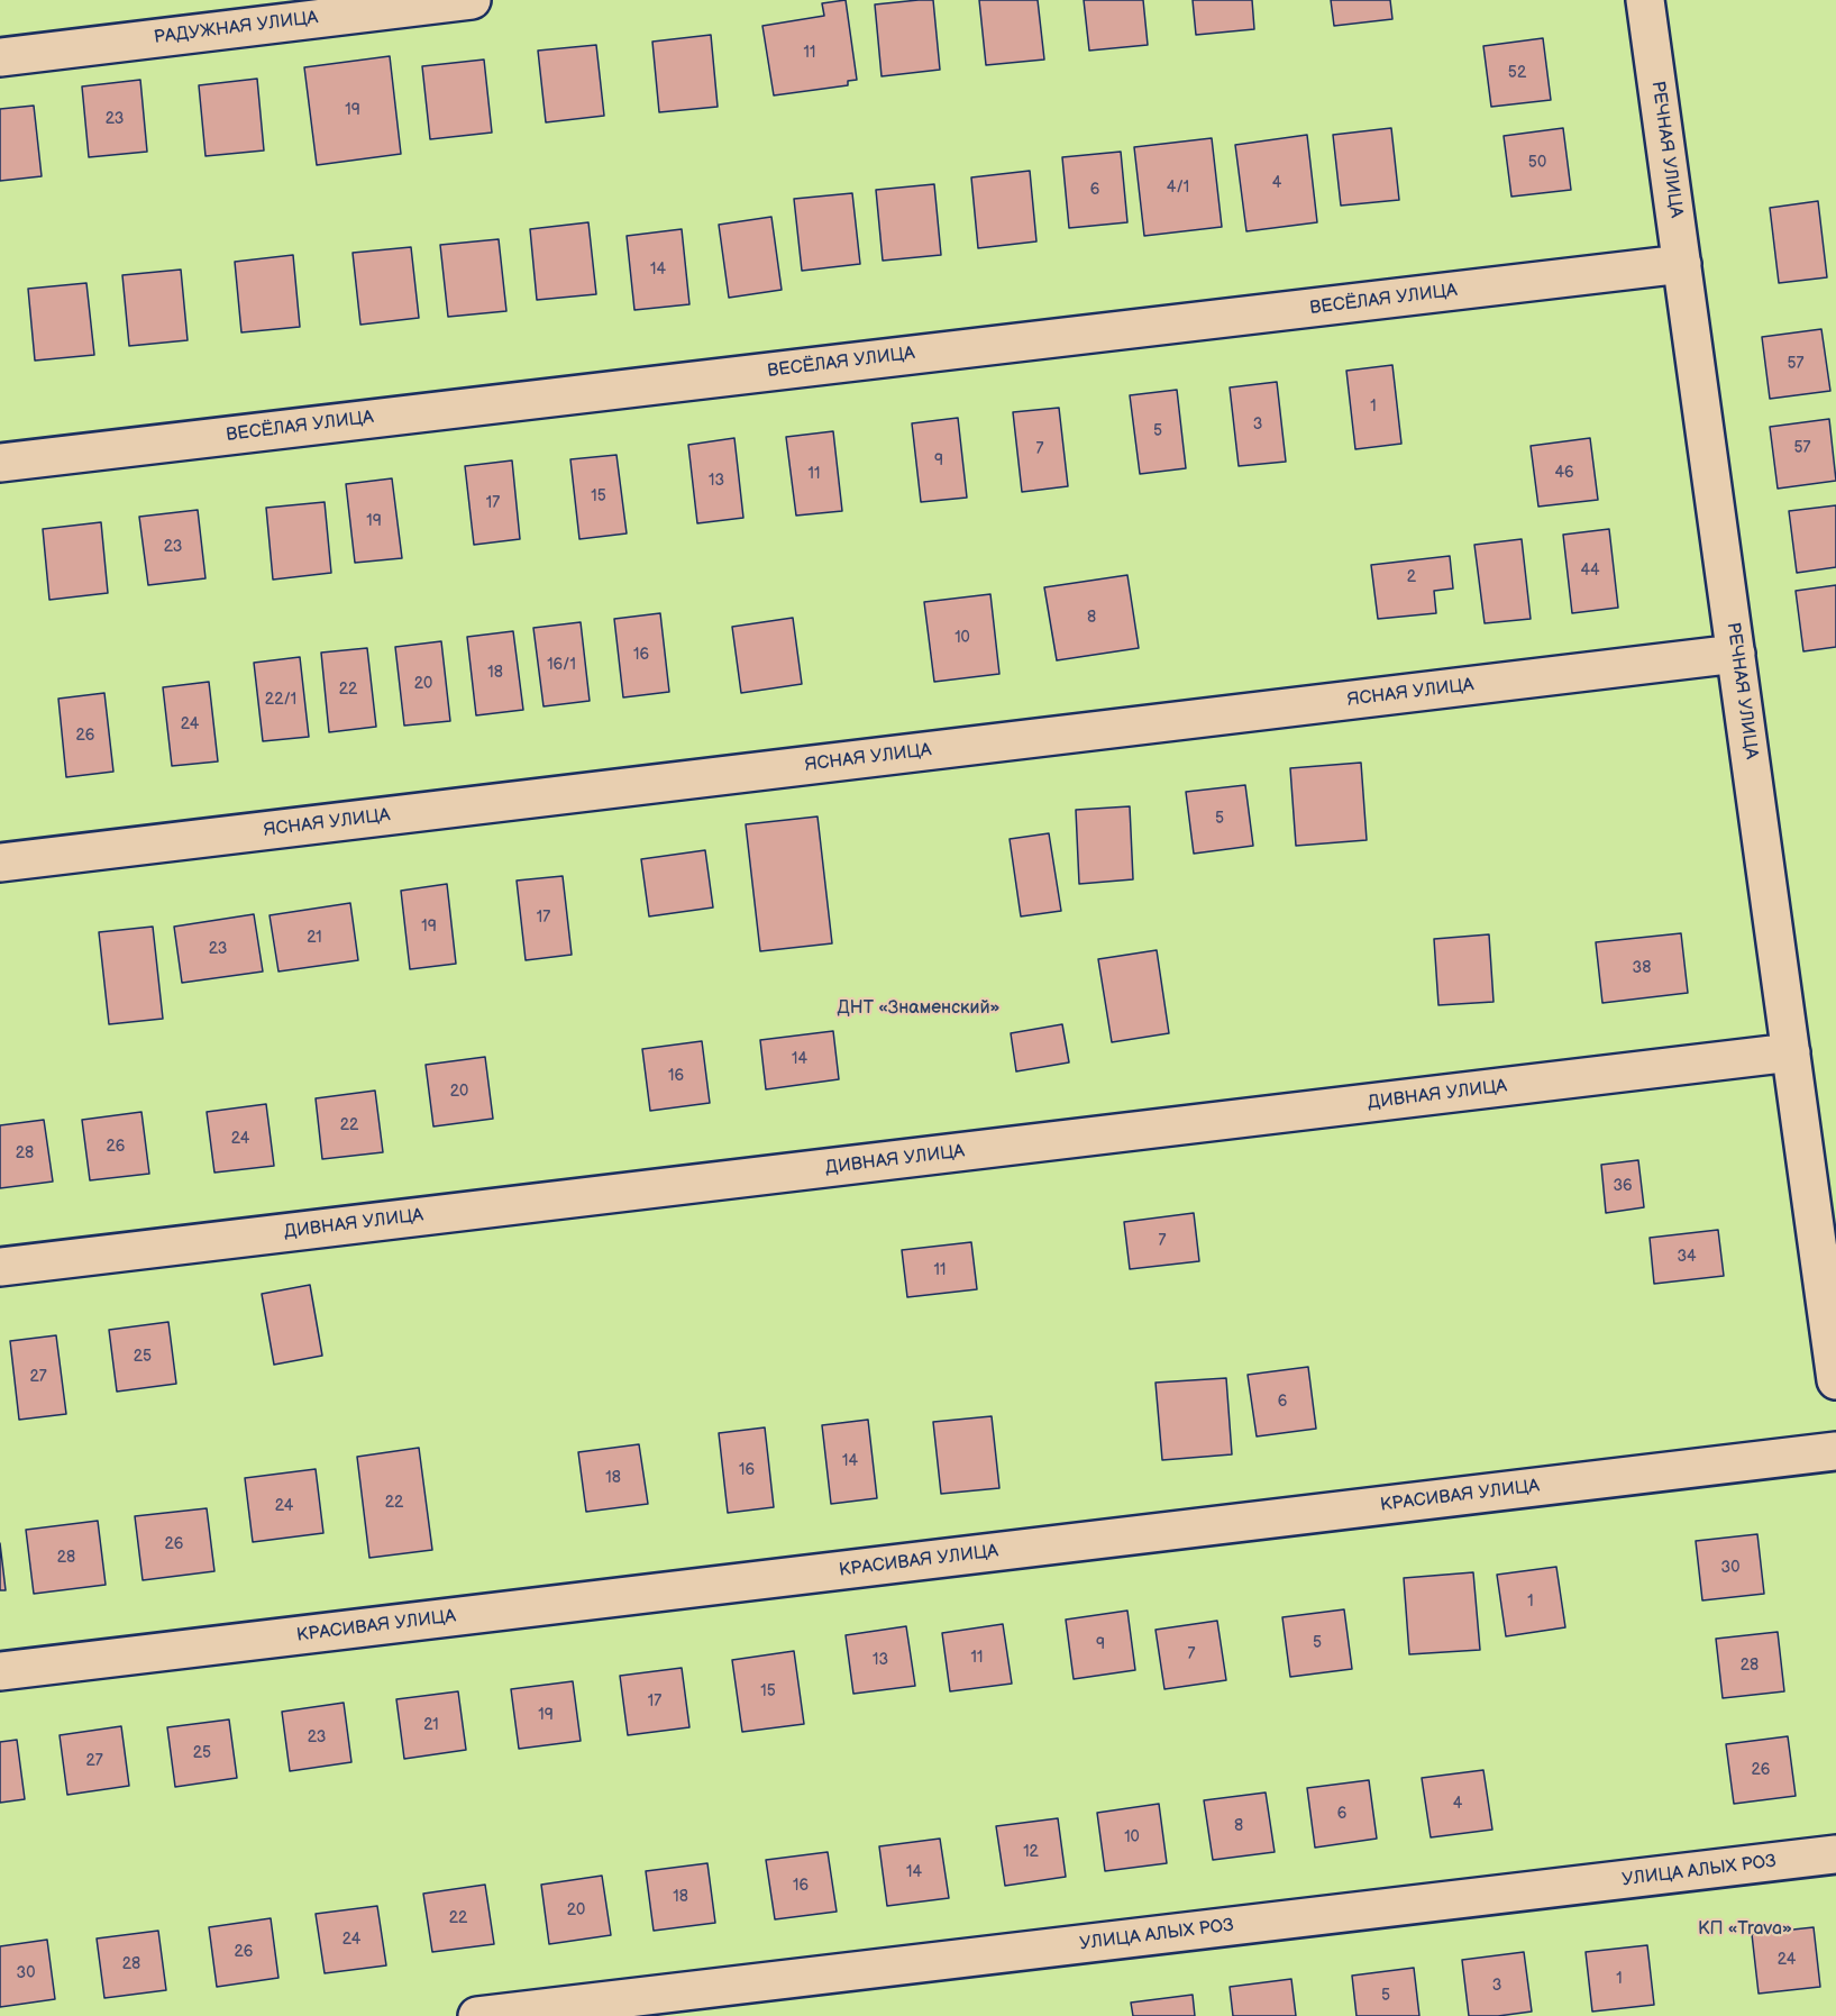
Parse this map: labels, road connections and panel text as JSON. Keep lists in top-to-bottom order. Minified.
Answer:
{"streets":{"street":["РАДУЖНАЯ УЛИЦА","РЕЧНАЯ УЛИЦА","ВЕСЁЛАЯ УЛИЦА","ЯСНАЯ УЛИЦА","ДИВНАЯ УЛИЦА","КРАСИВАЯ УЛИЦА","УЛИЦА АЛЫХ РОЗ"]},"crossings":[["РЕЧНАЯ УЛИЦА","ВЕСЁЛАЯ УЛИЦА"],["РЕЧНАЯ УЛИЦА","ЯСНАЯ УЛИЦА"],["РЕЧНАЯ УЛИЦА","ДИВНАЯ УЛИЦА"]],"parks":["ДНТ «Знаменский»","КП «Trava»"],"house_numbers":["11","52","19","23","50","4","4/1","6","14","57","1","3","5","57","7","9","46","11","13","15","17","19","23","44","2","8","10","16","16/1","18","20","22","22/1","24","26","5","17","19","21","23","38","14","16","20","22","24","26","28","36","7","34","11","25","27","6","14","16","18","22","24","26","28","30","1","5","9","7","11","13","28","15","17","19","21","23","25","27","26","4","6","8","10","12","14","16","18","20","22","24","26","24","28","30","1","3","5"]}
